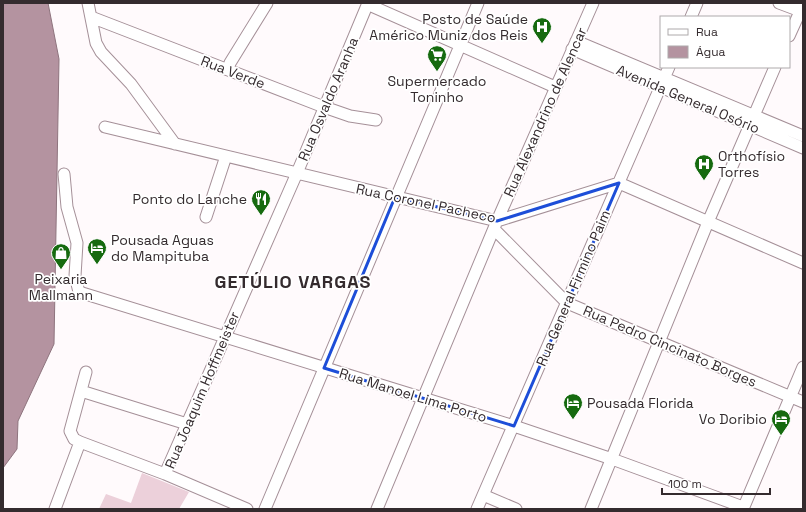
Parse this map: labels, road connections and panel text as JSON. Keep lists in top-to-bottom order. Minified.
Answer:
{"streets":{"street":["Rua Verde","Rua Osvaldo Aranha","Avenida General Osório","Rua Alexandrino de Alencar","Rua Coronel Pacheco","Rua General Firmino Paim","Rua Pedro Cincinato Borges","Rua Joaquim Hoffmeister","Rua Manoel Lima Porto"]},"crossings":[["Rua Verde","Rua Osvaldo Aranha"],["Rua Osvaldo Aranha","Rua Coronel Pacheco"],["Rua Osvaldo Aranha","Rua Joaquim Hoffmeister"],["Avenida General Osório","Rua Alexandrino de Alencar"],["Avenida General Osório","Rua General Firmino Paim"],["Rua Alexandrino de Alencar","Rua Coronel Pacheco"],["Rua Alexandrino de Alencar","Rua Pedro Cincinato Borges"],["Rua Alexandrino de Alencar","Rua Manoel Lima Porto"],["Rua Coronel Pacheco","Rua General Firmino Paim"],["Rua Coronel Pacheco","Rua Pedro Cincinato Borges"],["Rua Coronel Pacheco","Rua Joaquim Hoffmeister"],["Rua General Firmino Paim","Rua Pedro Cincinato Borges"],["Rua General Firmino Paim","Rua Manoel Lima Porto"],["Rua Joaquim Hoffmeister","Rua Manoel Lima Porto"]],"districts":["GETÚLIO VARGAS"],"places":{"hospital":["Posto de Saúde Américo Muniz dos Reis","Orthofísio Torres"],"supermarket":["Supermercado Toninho"],"restaurant":["Ponto do Lanche"],"hotel":["Pousada Aguas do Mampituba","Pousada Florida","Vo Doribio"],"shop":["Peixaria Mallmann"]},"legend":["Rua","Água"],"scale_bar":"100 m"}
